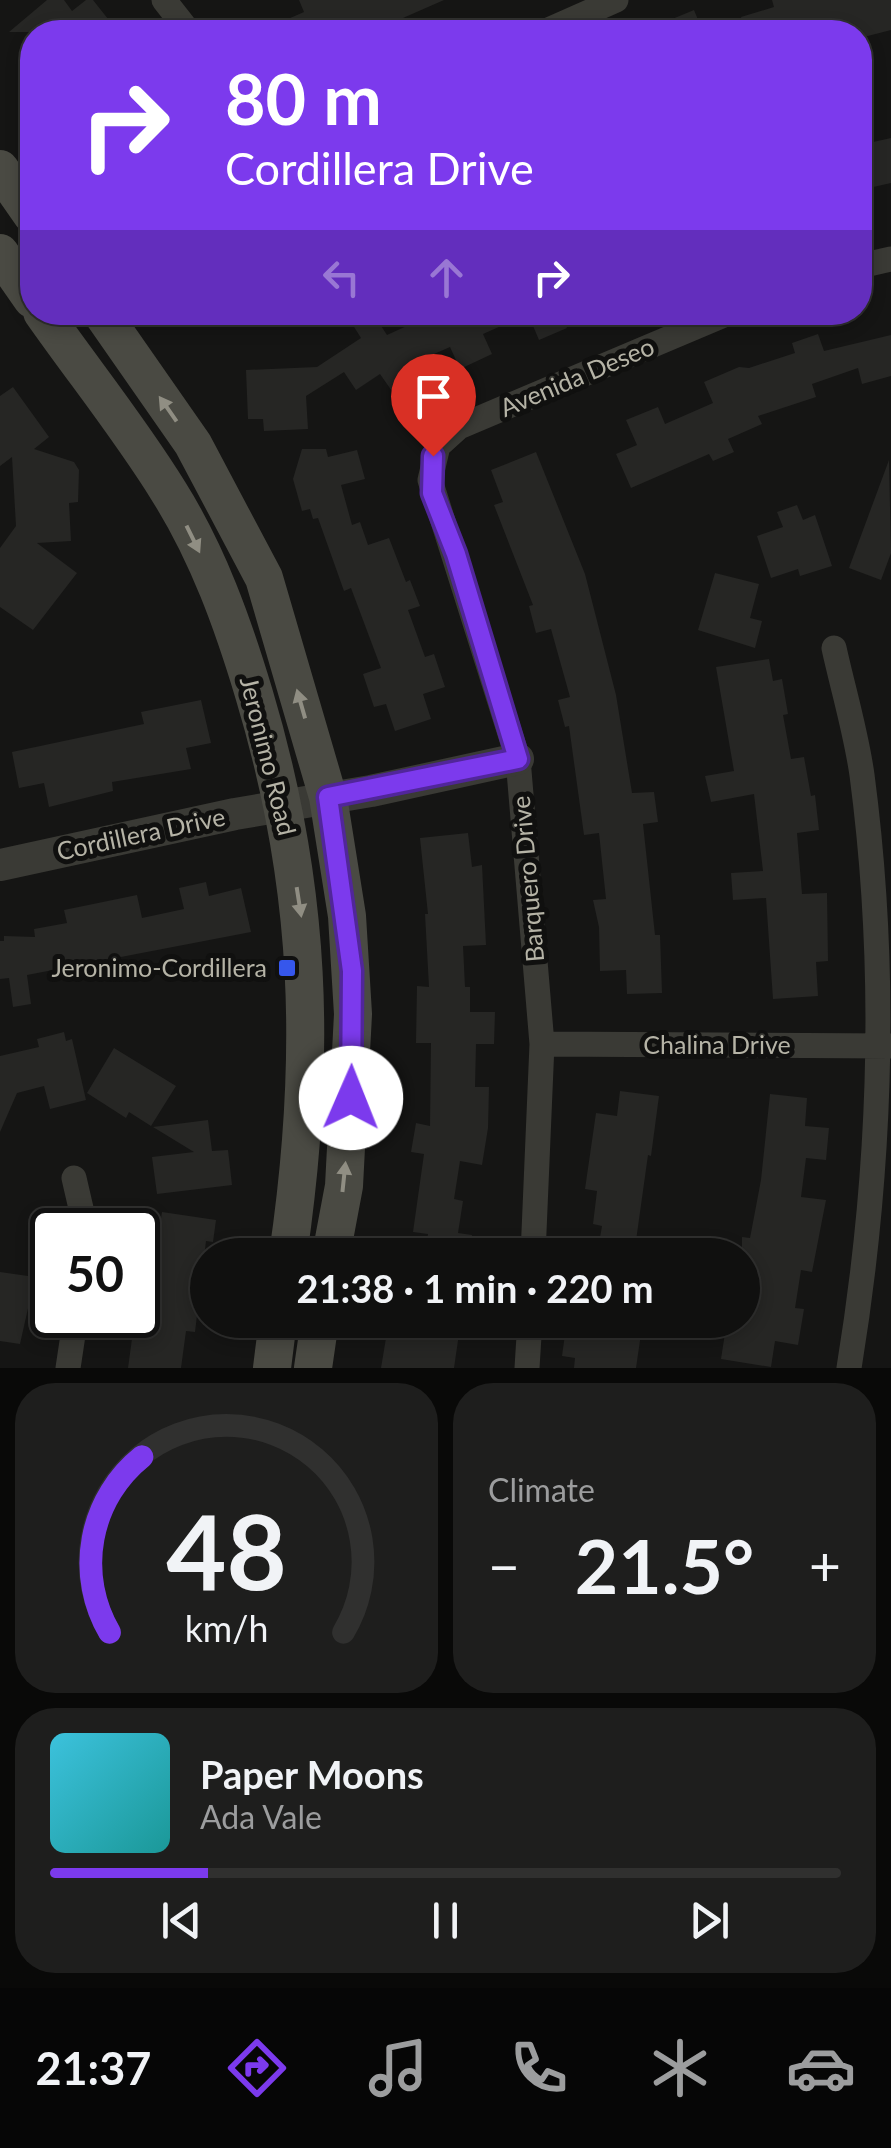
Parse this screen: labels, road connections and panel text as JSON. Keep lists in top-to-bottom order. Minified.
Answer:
{"streets":{"main road":["Jeronimo Road"],"street":["Avenida Deseo","Cordillera Drive","Barquero Drive","Chalina Drive"]},"crossings":[["Avenida Deseo","Barquero Drive"],["Jeronimo Road","Cordillera Drive"],["Cordillera Drive","Barquero Drive"],["Barquero Drive","Chalina Drive"]],"places":{"transit":["Jeronimo-Cordillera"]},"page":{"turn":["80 m","Cordillera Drive"],"limit":"50","trip":"21:38 · 1 min · 220 m","tile":"Climate","heat":["−","21.5°","+"],"song":["Paper Moons","Ada Vale"],"tabs":"21:37","gauge":["48","km/h"]}}
